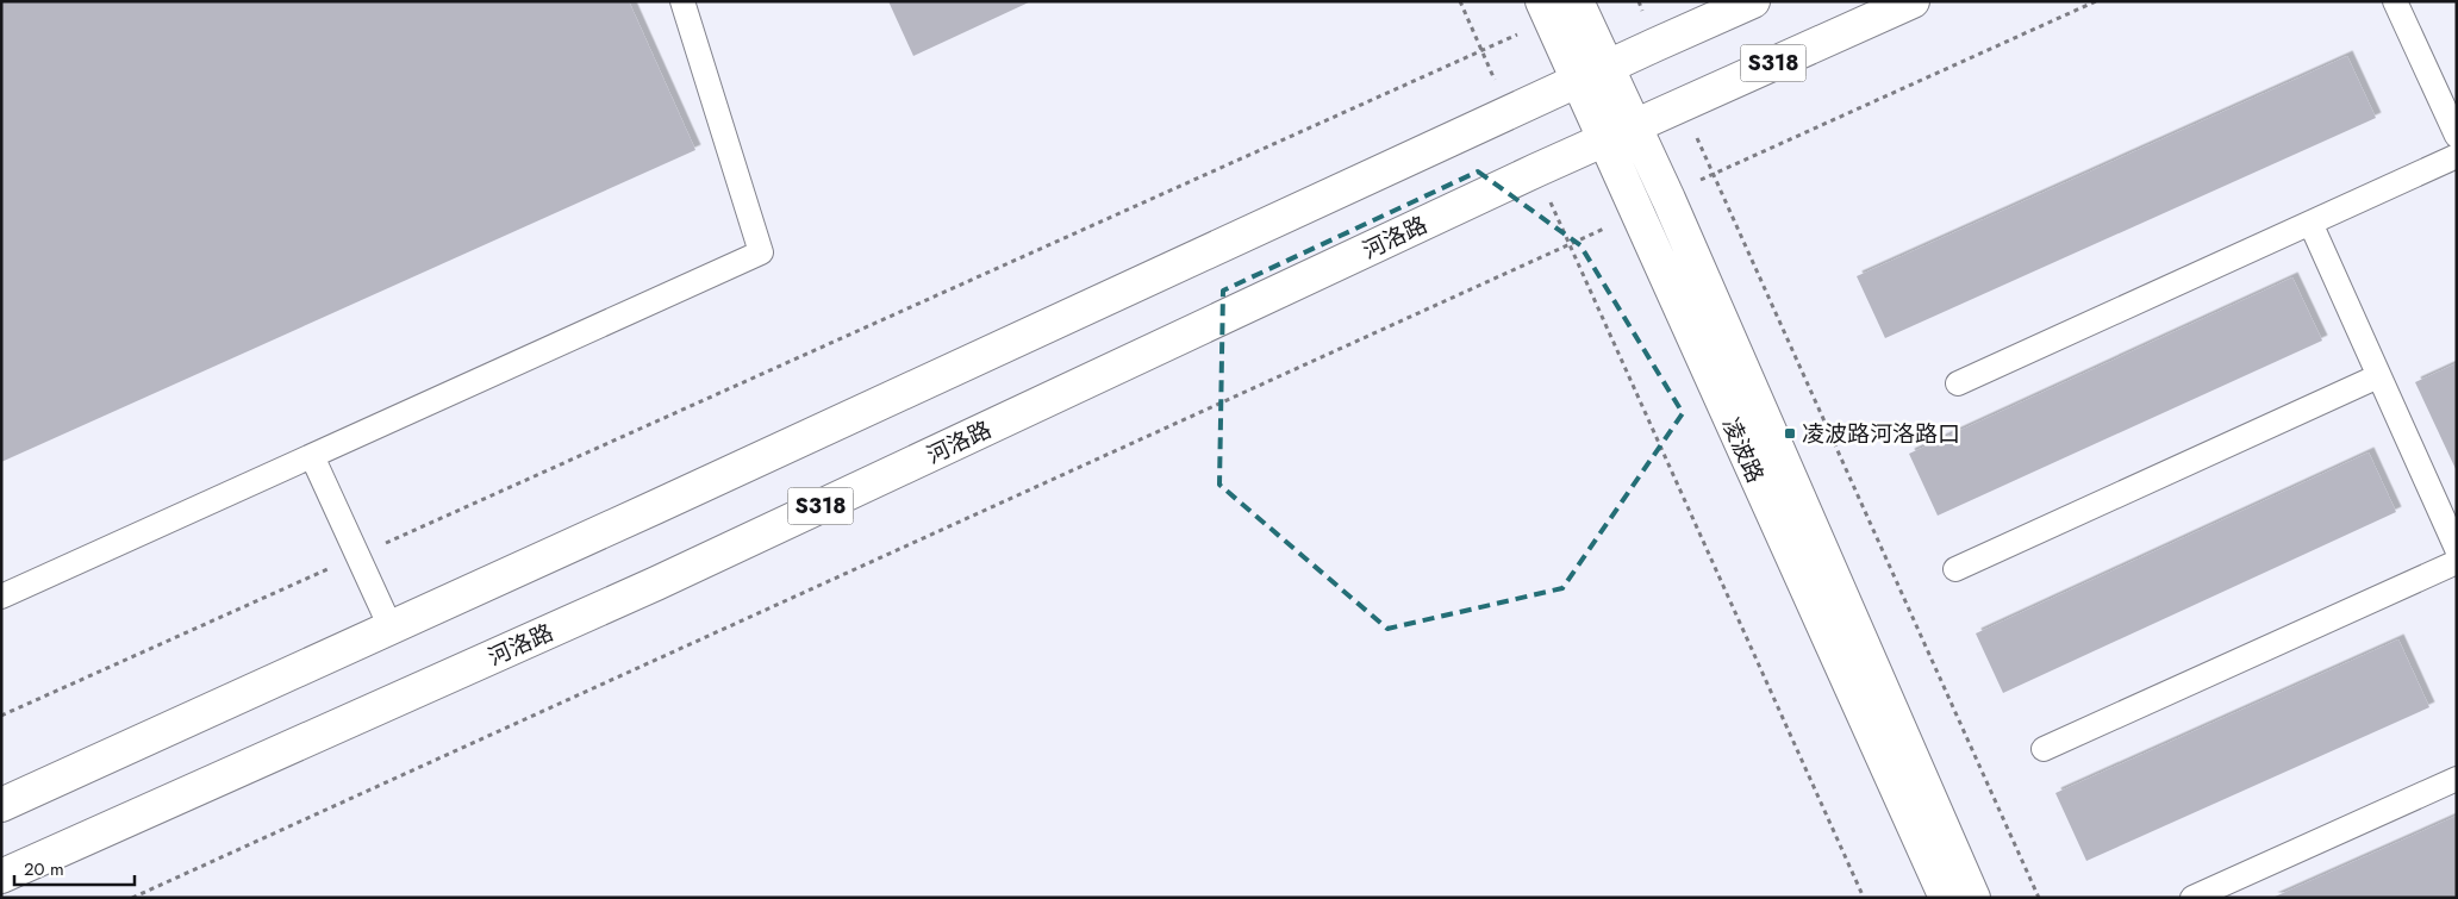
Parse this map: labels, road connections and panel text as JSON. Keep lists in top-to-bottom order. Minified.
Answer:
{"streets":{"main road":["S318","河洛路","凌波路"]},"crossings":[["河洛路","凌波路"]],"places":{"transit":["凌波路河洛路口"]},"scale_bar":"20 m"}
